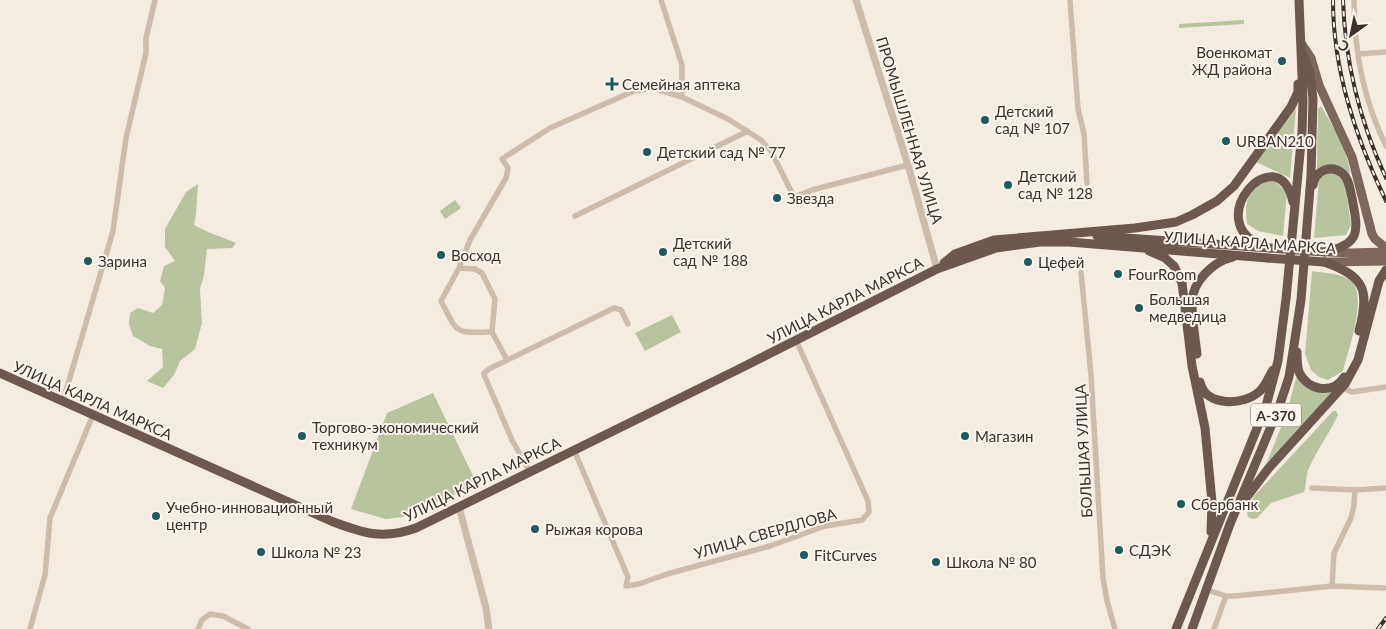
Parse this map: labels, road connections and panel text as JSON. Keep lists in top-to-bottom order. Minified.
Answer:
{"streets":{"highway":["УЛИЦА КАРЛА МАРКСА","А-370"],"street":["ПРОМЫШЛЕННАЯ УЛИЦА","БОЛЬШАЯ УЛИЦА","УЛИЦА СВЕРДЛОВА"]},"crossings":[["ПРОМЫШЛЕННАЯ УЛИЦА","УЛИЦА КАРЛА МАРКСА"],["УЛИЦА КАРЛА МАРКСА","УЛИЦА СВЕРДЛОВА"]],"places":{"other":["Военкомат ЖД района","Детский сад № 107","URBAN210","Детский сад № 77","Детский сад № 128","Звезда","Детский сад № 188","Восход","Зарина","Цефей","FourRoom","Большая медведица","Торгово-экономический техникум","Магазин","Сбербанк","Учебно-инновационный центр","Рыжая корова","СДЭК","Школа № 23","FitCurves","Школа № 80"],"health":["Семейная аптека"]},"north":"bottom left"}
